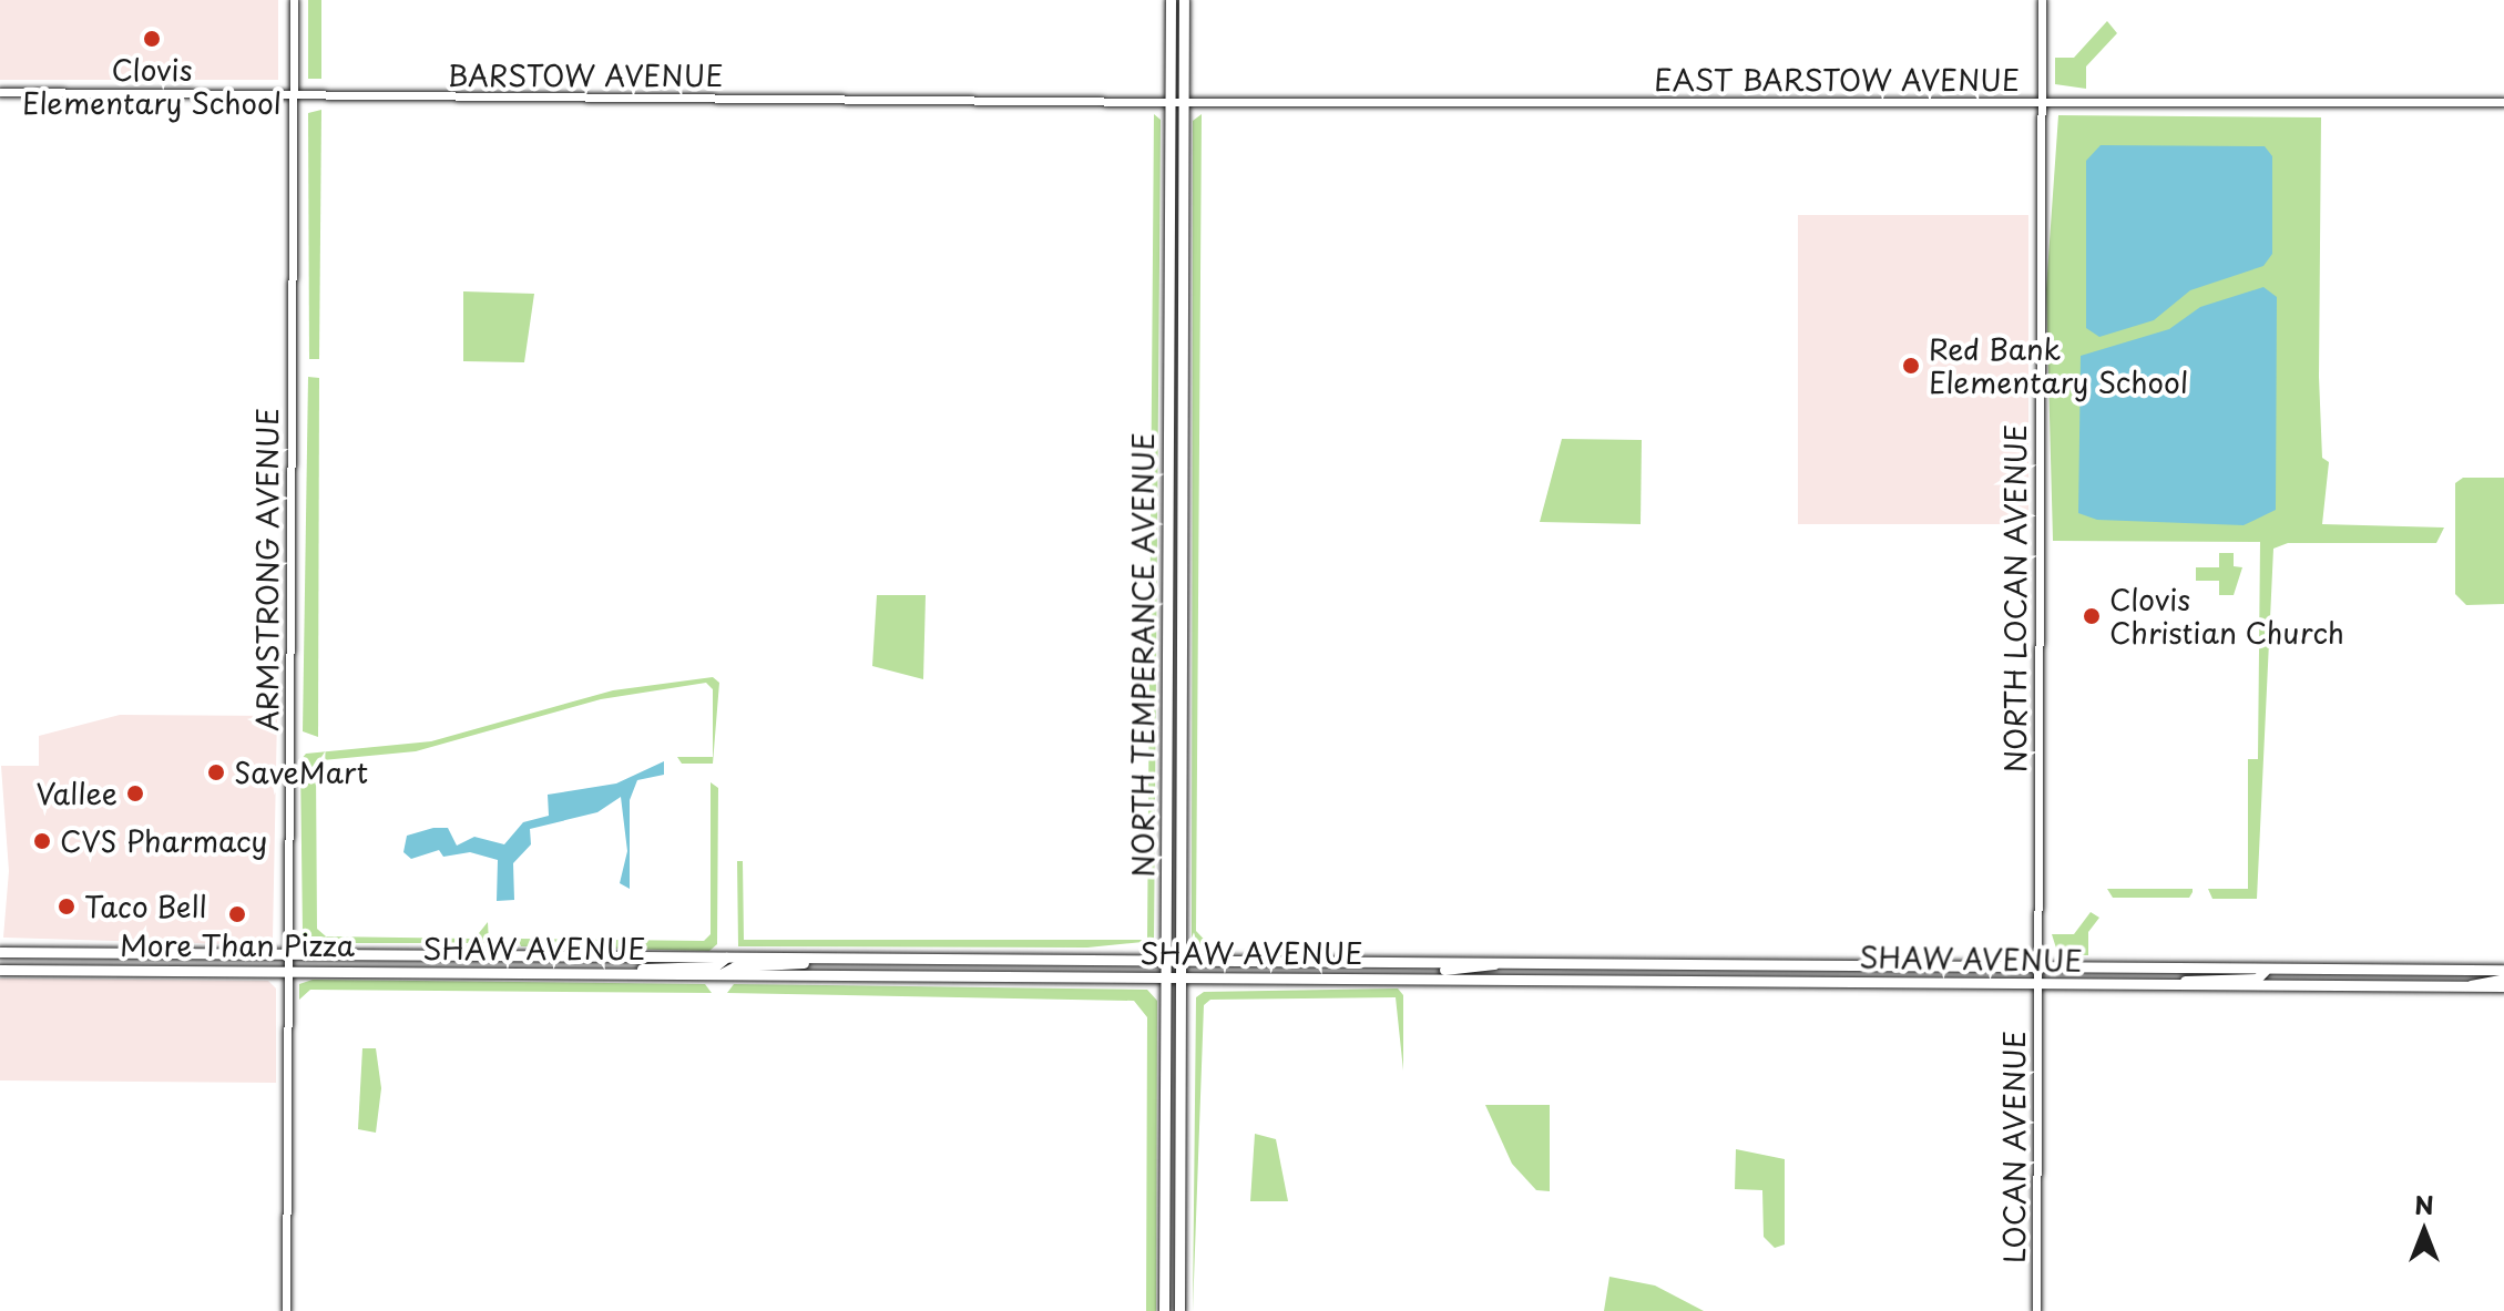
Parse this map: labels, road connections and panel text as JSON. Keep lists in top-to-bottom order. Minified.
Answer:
{"streets":{"main road":["NORTH TEMPERANCE AVENUE","SHAW AVENUE"],"street":["BARSTOW AVENUE","EAST BARSTOW AVENUE","ARMSTRONG AVENUE","NORTH LOCAN AVENUE","LOCAN AVENUE"]},"crossings":[["BARSTOW AVENUE","EAST BARSTOW AVENUE"],["BARSTOW AVENUE","ARMSTRONG AVENUE"],["BARSTOW AVENUE","NORTH TEMPERANCE AVENUE"],["EAST BARSTOW AVENUE","NORTH LOCAN AVENUE"],["EAST BARSTOW AVENUE","NORTH TEMPERANCE AVENUE"],["ARMSTRONG AVENUE","SHAW AVENUE"],["NORTH LOCAN AVENUE","SHAW AVENUE"],["NORTH LOCAN AVENUE","LOCAN AVENUE"],["NORTH TEMPERANCE AVENUE","SHAW AVENUE"],["SHAW AVENUE","LOCAN AVENUE"]],"places":["Clovis Elementary School","Red Bank Elementary School","Clovis Christian Church","SaveMart","Vallee","CVS Pharmacy","Taco Bell","More Than Pizza"],"north":"top"}
